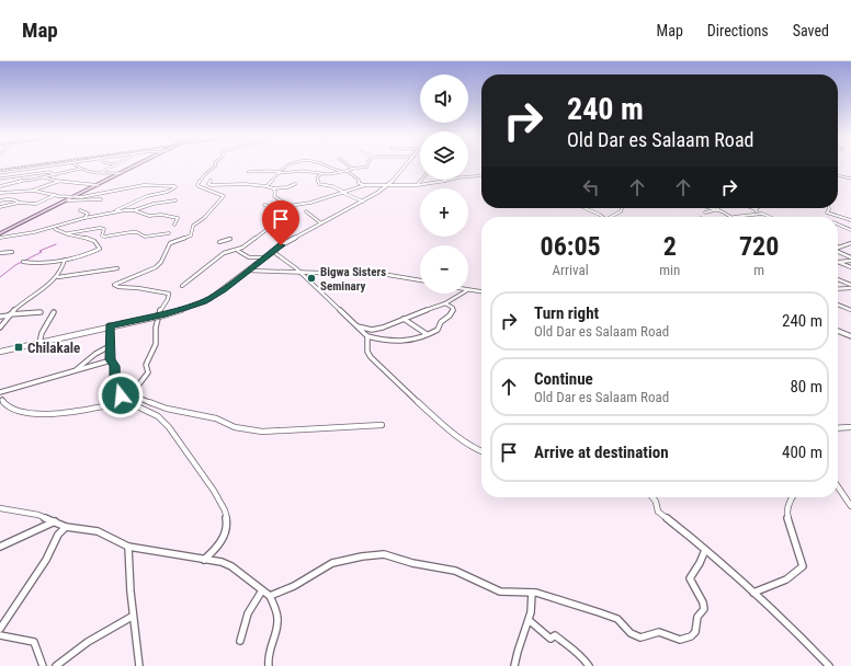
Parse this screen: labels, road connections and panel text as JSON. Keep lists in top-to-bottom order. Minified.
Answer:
{"places":{"other":["Bigwa Sisters Seminary"],"transit":["Chilakale"]},"page":{"header":"Map","nav":["Map","Directions","Saved"],"map_buttons":["+","−"],"turn":["240 m","Old Dar es Salaam Road"],"eta":["06:05","Arrival","2","min","720","m"],"list":[{"name":"Turn right","note":"Old Dar es Salaam Road","value":"240 m"},{"name":"Continue","note":"Old Dar es Salaam Road","value":"80 m"},{"name":"Arrive at destination","value":"400 m"}]}}
